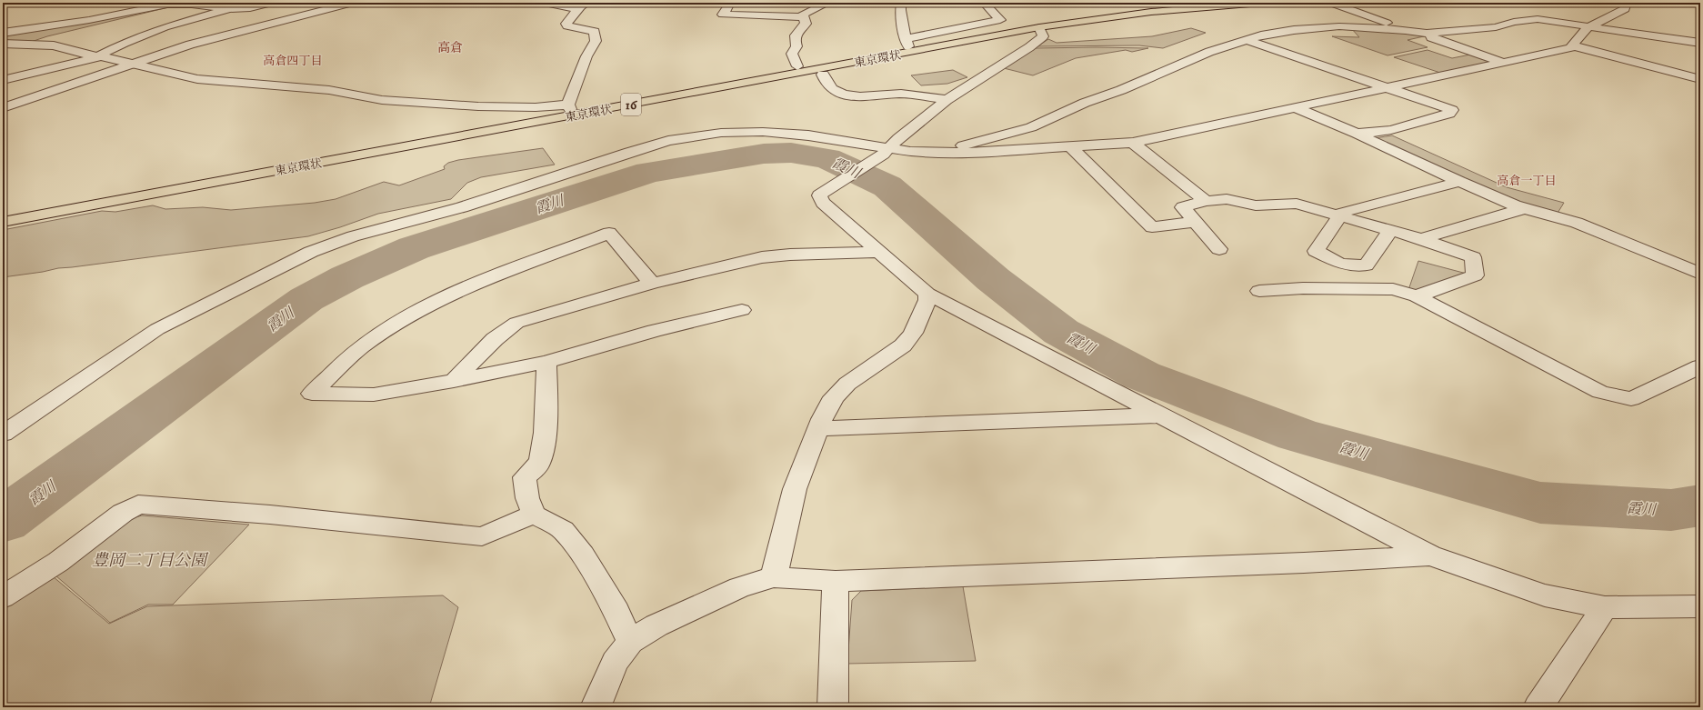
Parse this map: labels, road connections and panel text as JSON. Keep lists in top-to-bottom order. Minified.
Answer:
{"streets":{"highway":["東京環状","16"]},"districts":["高倉","高倉四丁目","高倉一丁目"],"water":["霞川"],"parks":["豊岡二丁目公園"]}
